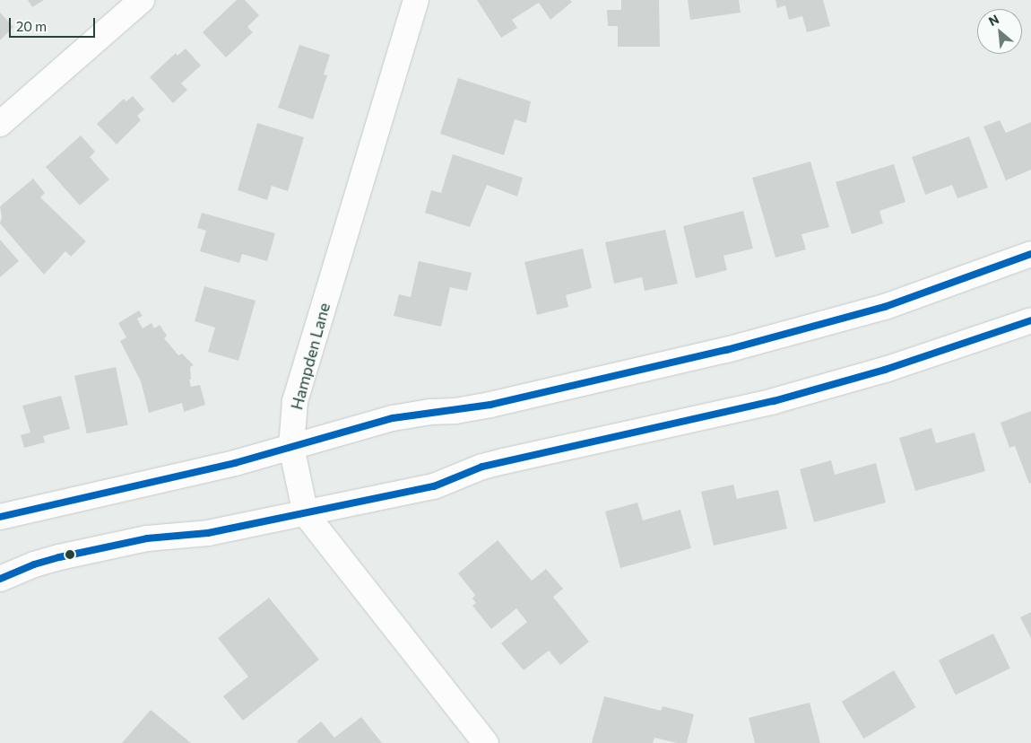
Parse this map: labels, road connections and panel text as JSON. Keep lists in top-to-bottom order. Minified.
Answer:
{"streets":{"street":["Hampden Lane"]},"scale_bar":"20 m","north":"top left"}
